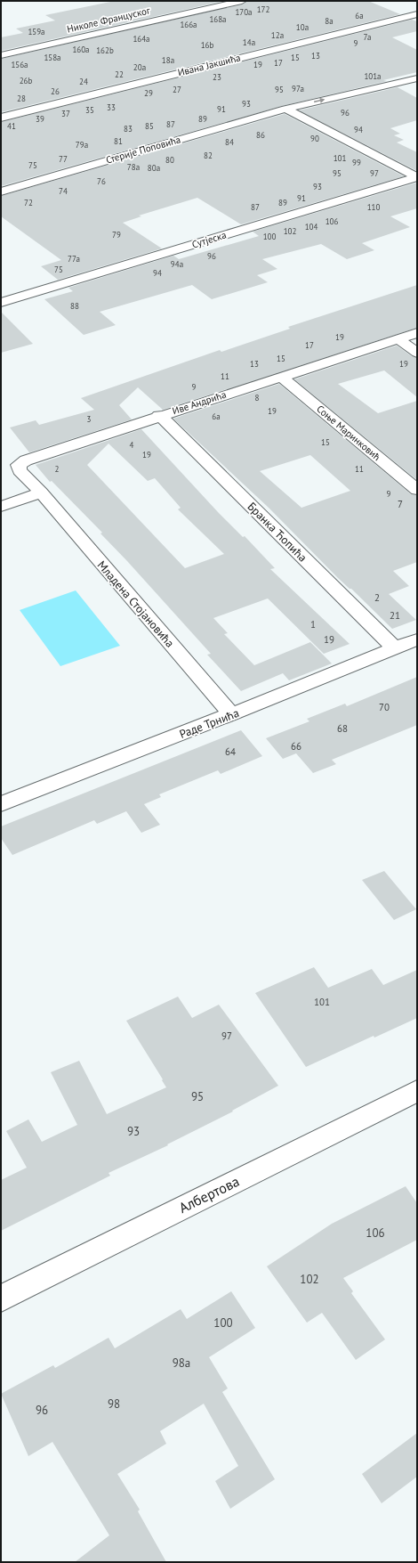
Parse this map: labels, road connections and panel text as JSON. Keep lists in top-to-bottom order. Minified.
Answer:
{"streets":{"street":["Николе Француског","Ивана Јакшића","Стерије Поповића","Сутјеска","Иве Андрића","Соње Маринковић","Бранка Ћопића","Младена Стојановића","Раде Трнића","Албертова"]},"crossings":[["Иве Андрића","Соње Маринковић"],["Иве Андрића","Бранка Ћопића"],["Иве Андрића","Младена Стојановића"],["Бранка Ћопића","Раде Трнића"],["Младена Стојановића","Раде Трнића"]],"house_numbers":["172","170a","6a","168a","8a","166a","10a","159a","12a","7a","164a","14a","9","16b","160a","162b","13","158a","15","18a","17","156a","19","20a","22","101a","23","26b","24","97a","27","95","26","29","28","93","33","91","35","96","37","39","89","87","41","85","83","94","86","90","81","84","79a","82","101","77","80","99","75","78a","80a","95","97","76","93","74","91","72","89","87","110","106","104","102","79","100","96","77a","94a","75","94","88","19","17","15","13","19","11","9","8","19","6a","3","15","4","19","2","11","9","7","2","21","1","19","70","68","66","64","101","97","95","93","106","102","100","98a","98","96"]}
